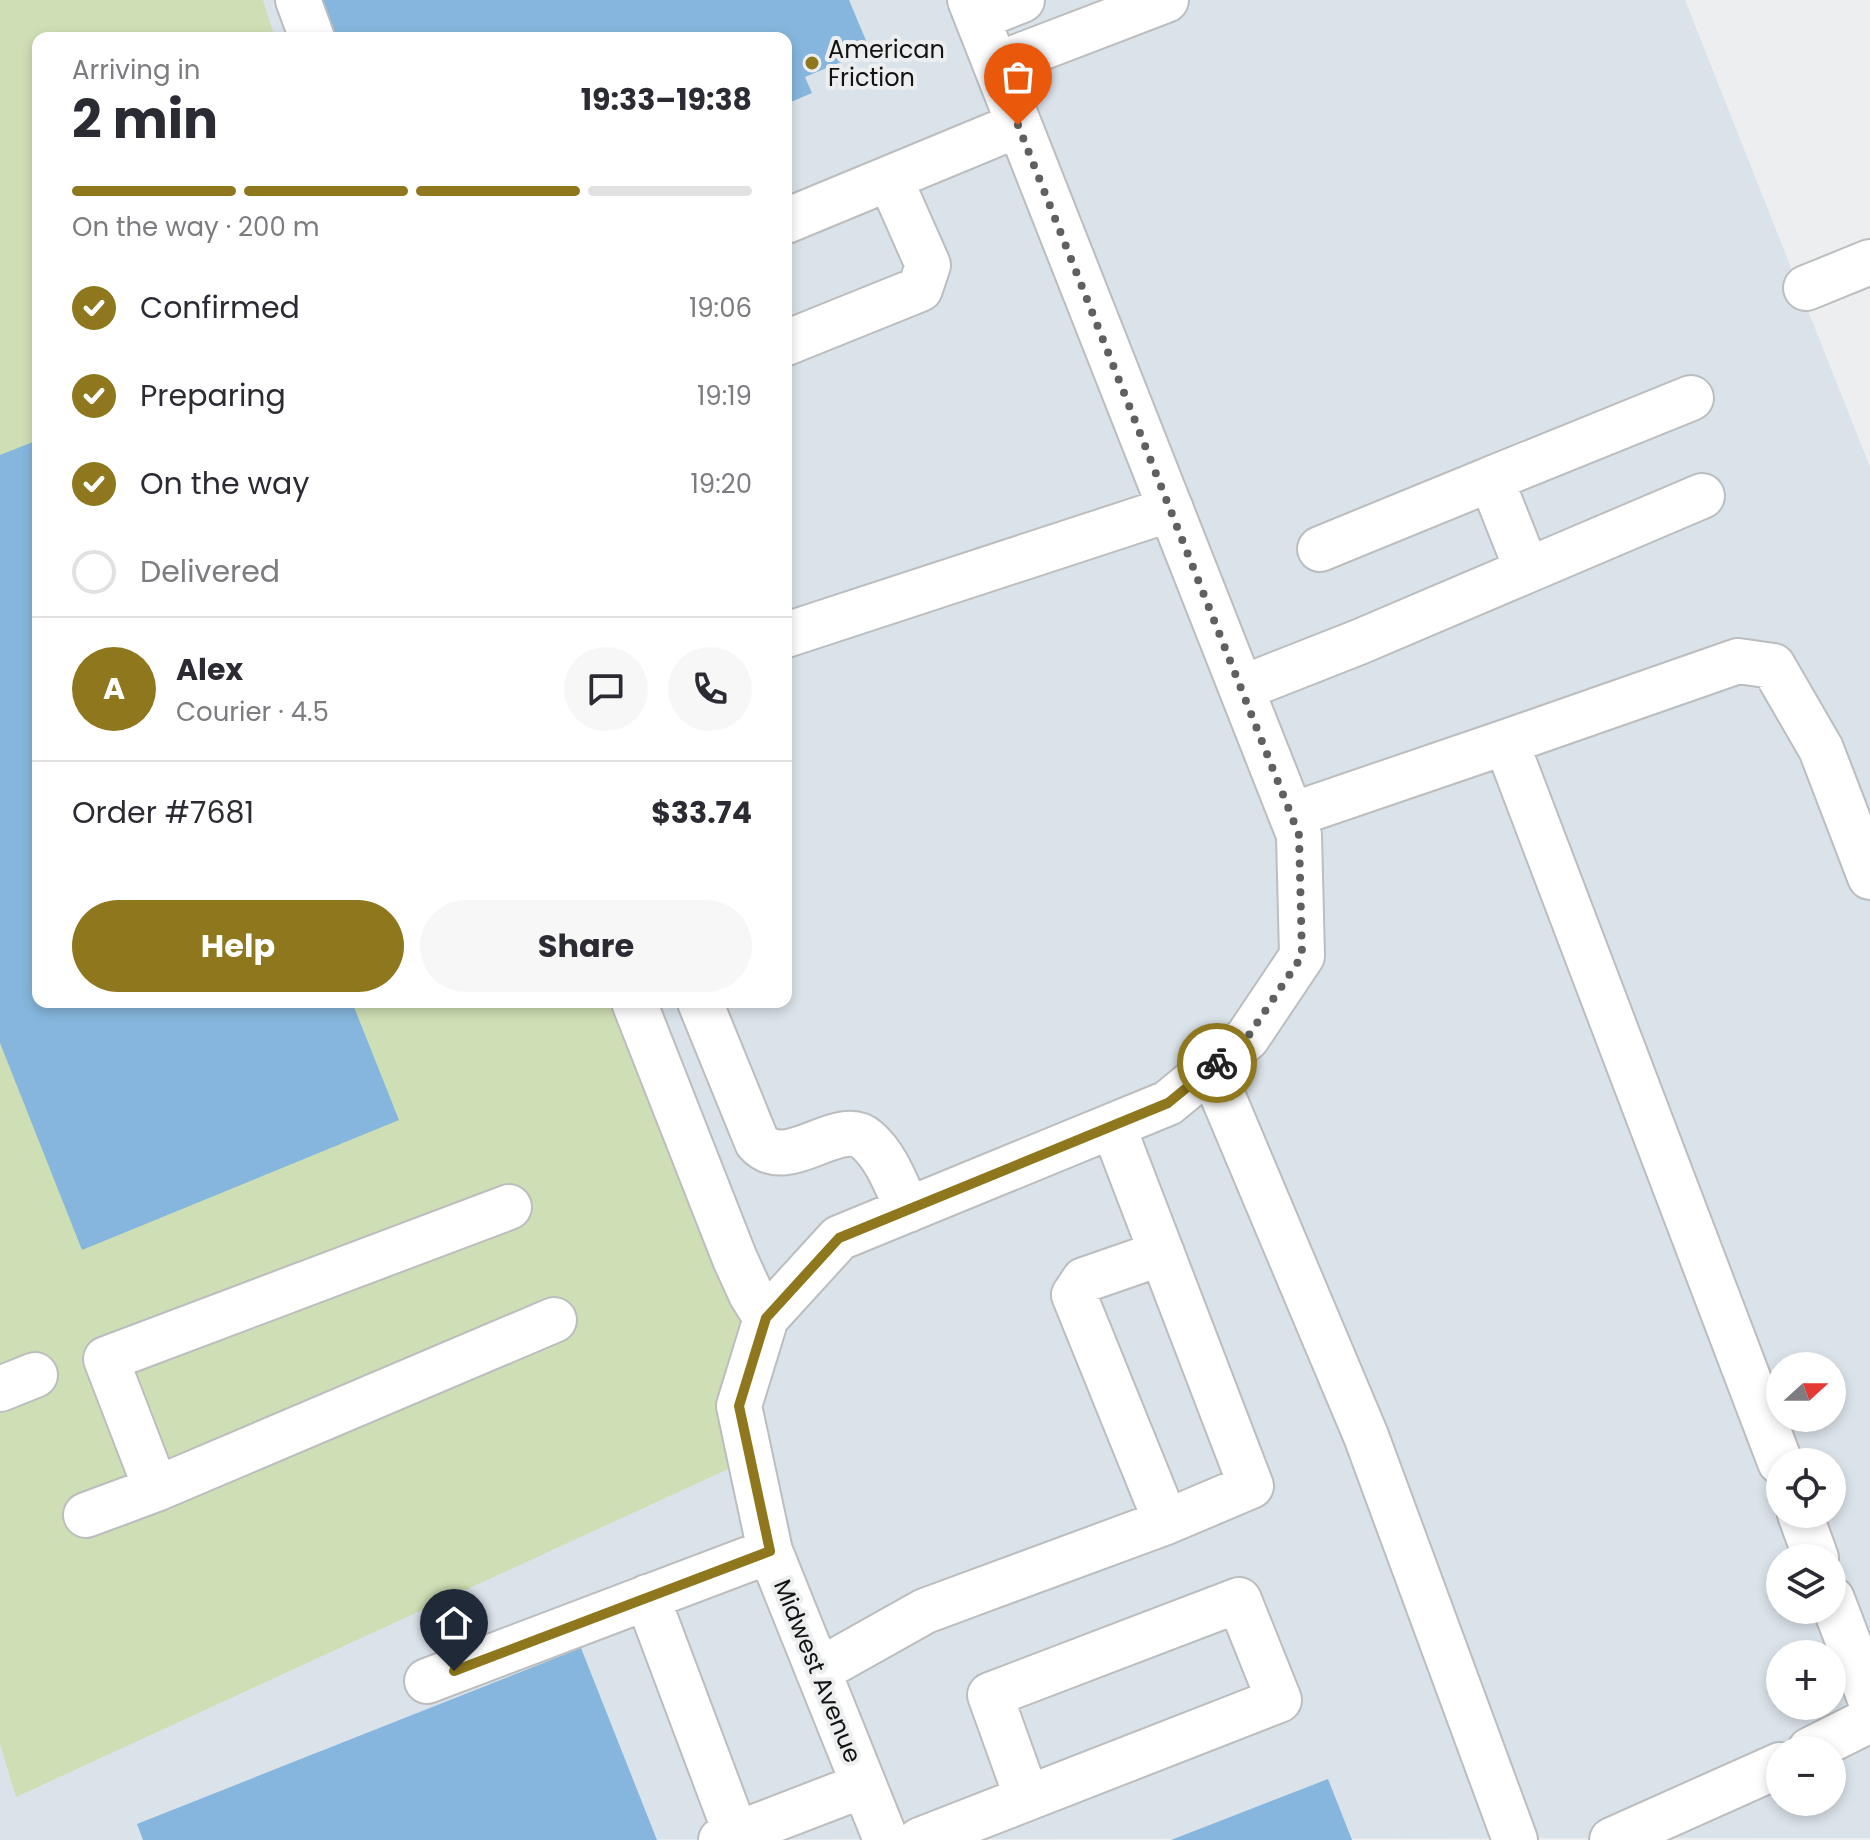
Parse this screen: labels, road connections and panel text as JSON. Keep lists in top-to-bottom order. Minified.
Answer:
{"streets":{"street":["Midwest Avenue"]},"places":["American Friction"],"north":"right","page":{"heading":["2 min","Arriving in","19:33–19:38"],"panel":["Alex","Courier · 4.5","Order #7681","$33.74"],"bar":"On the way · 200 m","list":[["Confirmed","19:06"],["Preparing","19:19"],["On the way","19:20"],"Delivered"],"round":"A","buttons":["Help","Share"],"map_buttons":["+","−"]}}
